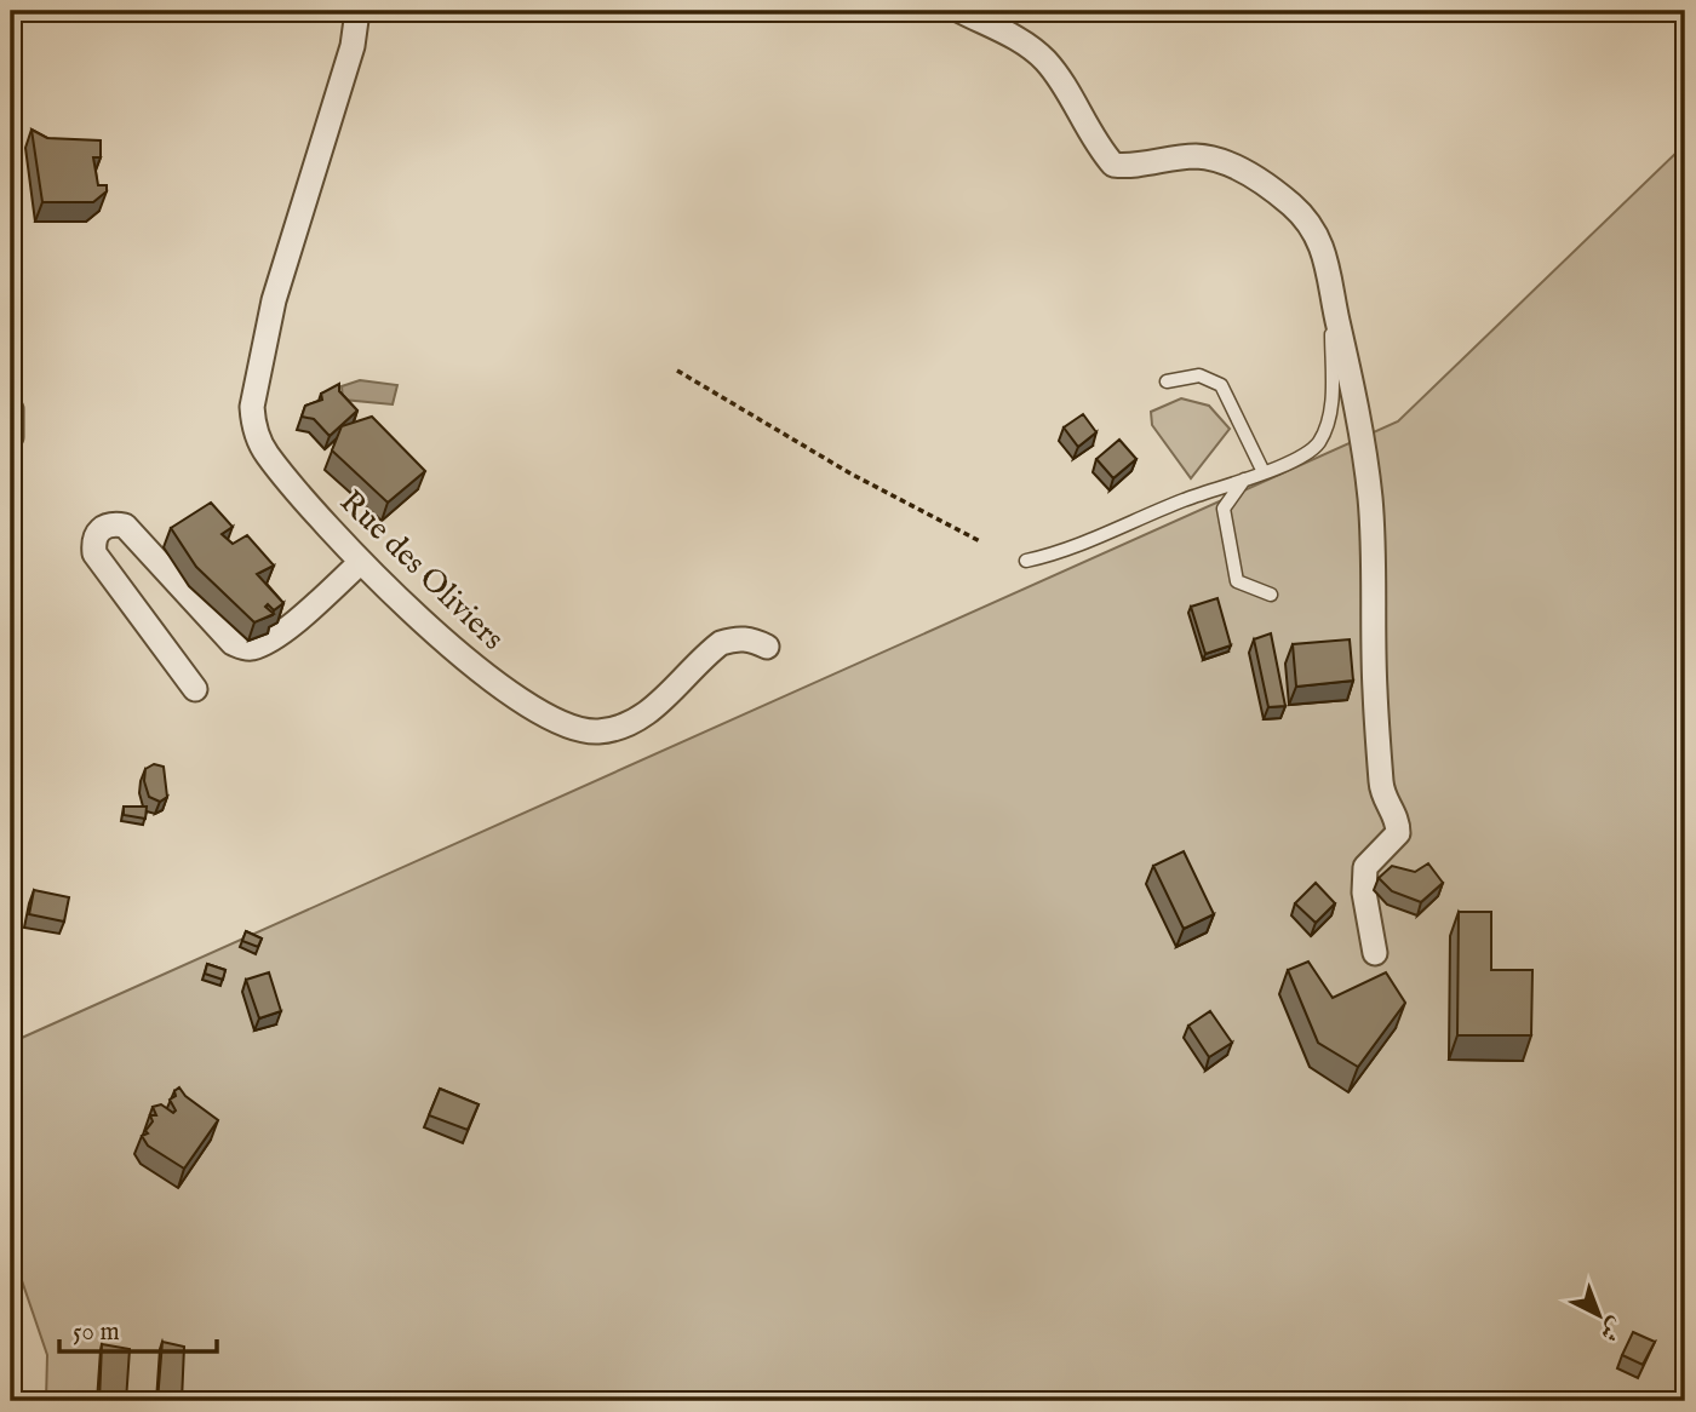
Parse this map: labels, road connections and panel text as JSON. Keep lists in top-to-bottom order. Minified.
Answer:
{"streets":{"street":["Rue des Oliviers"]},"scale_bar":"50 m","north":"bottom right"}
